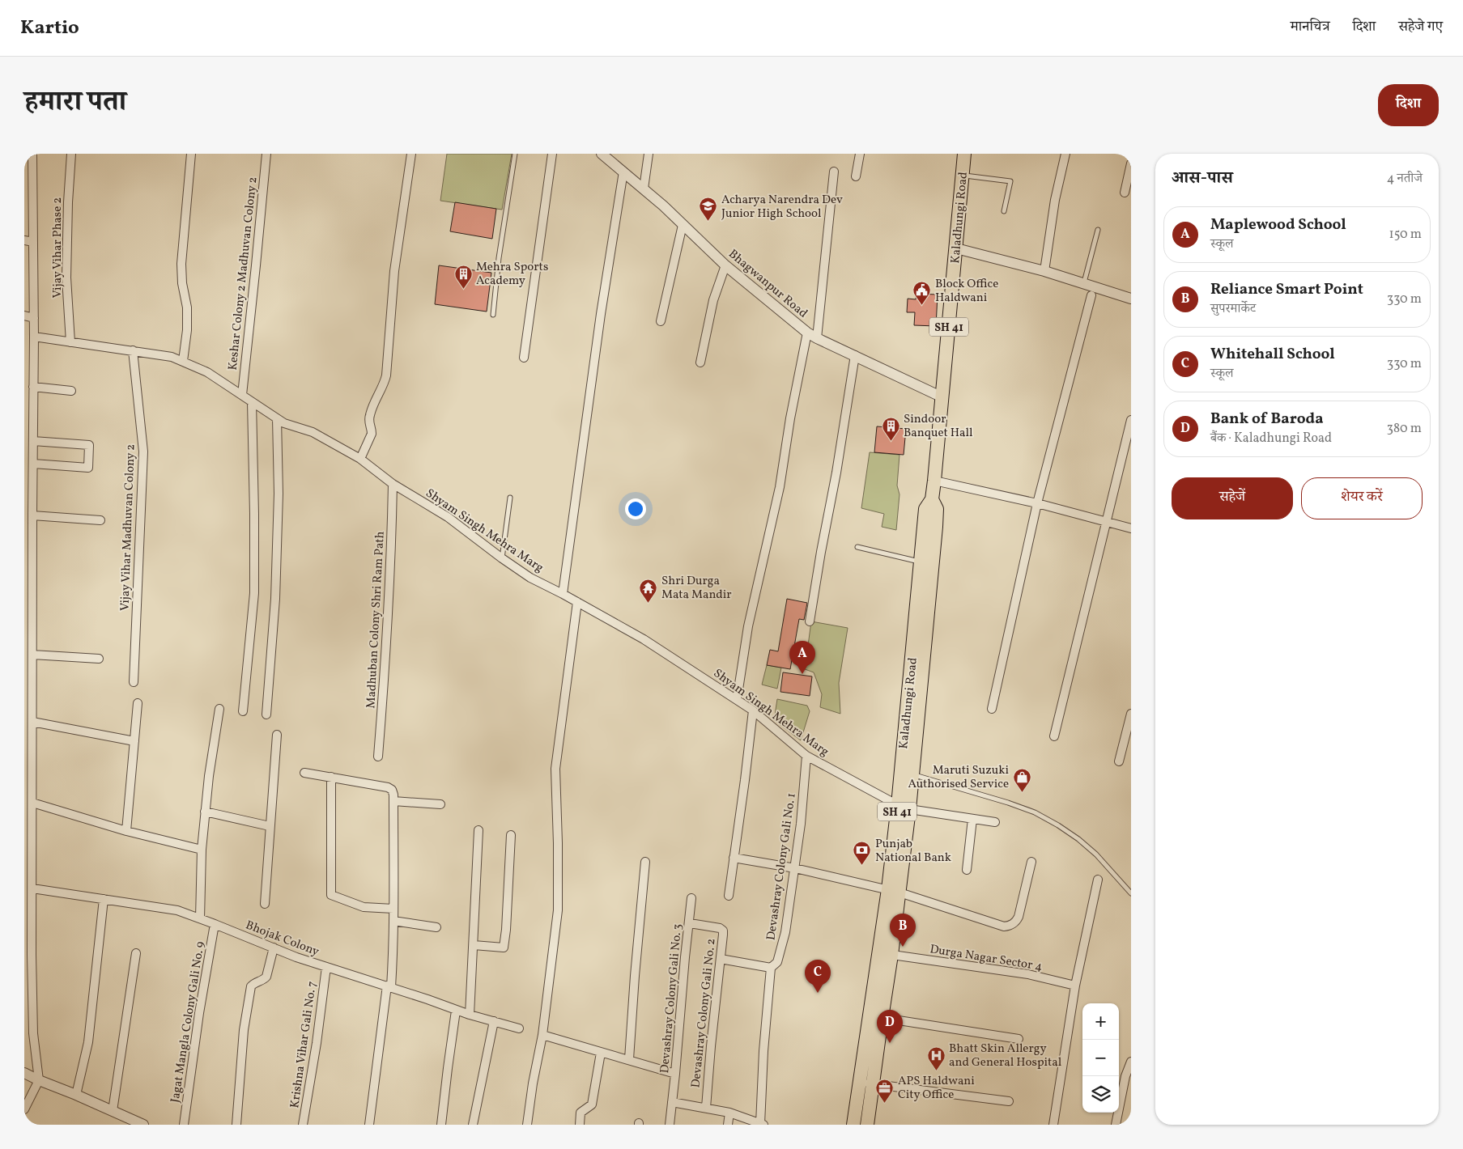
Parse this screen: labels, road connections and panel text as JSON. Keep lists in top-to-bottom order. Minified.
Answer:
{"streets":{"main road":["Kaladhungi Road","SH 41"],"street":["Vijay Vihar Phase 2","Keshar Colony 2 Madhuvan Colony 2","Bhagwanpur Road","Vijay Vihar Madhuvan Colony 2","Shyam Singh Mehra Marg","Madhuban Colony Shri Ram Path","Devashray Colony Gali No. 1","Bhojak Colony","Durga Nagar Sector 4","Devashray Colony Gali No. 3","Devashray Colony Gali No. 2","Jagat Mangla Colony Gali No. 9","Krishna Vihar Gali No. 7"]},"crossings":[["Kaladhungi Road","Bhagwanpur Road"],["Kaladhungi Road","Shyam Singh Mehra Marg"],["Kaladhungi Road","Durga Nagar Sector 4"],["Vijay Vihar Phase 2","Shyam Singh Mehra Marg"],["Keshar Colony 2 Madhuvan Colony 2","Shyam Singh Mehra Marg"],["Vijay Vihar Madhuvan Colony 2","Shyam Singh Mehra Marg"],["Shyam Singh Mehra Marg","Madhuban Colony Shri Ram Path"],["Shyam Singh Mehra Marg","Devashray Colony Gali No. 1"],["Bhojak Colony","Jagat Mangla Colony Gali No. 9"],["Bhojak Colony","Krishna Vihar Gali No. 7"],["Devashray Colony Gali No. 3","Devashray Colony Gali No. 2"]],"places":{"school or university":["Acharya Narendra Dev Junior High School"],"building":["Mehra Sports Academy","Sindoor Banquet Hall"],"public building":["Block Office Haldwani"],"temple":["Shri Durga Mata Mandir"],"shop":["Maruti Suzuki Authorised Service"],"bank":["Punjab National Bank"],"hospital":["Bhatt Skin Allergy and General Hospital"],"office":["APS Haldwani City Office"]},"page":{"header":"Kartio","nav":["मानचित्र","दिशा","सहेजे गए"],"title":"हमारा पता","buttons":["दिशा",["सहेजें","शेयर करें"]],"heading":["आस-पास","4 नतीजे"],"list":[{"mark":"A","name":"Maplewood School","note":"स्कूल","value":"150 m"},{"mark":"B","name":"Reliance Smart Point","note":"सुपरमार्केट","value":"330 m"},{"mark":"C","name":"Whitehall School","note":"स्कूल","value":"330 m"},{"mark":"D","name":"Bank of Baroda","note":"बैंक · Kaladhungi Road","value":"380 m"}],"pins":["A","B","C","D"],"map_buttons":["+","−"]}}
